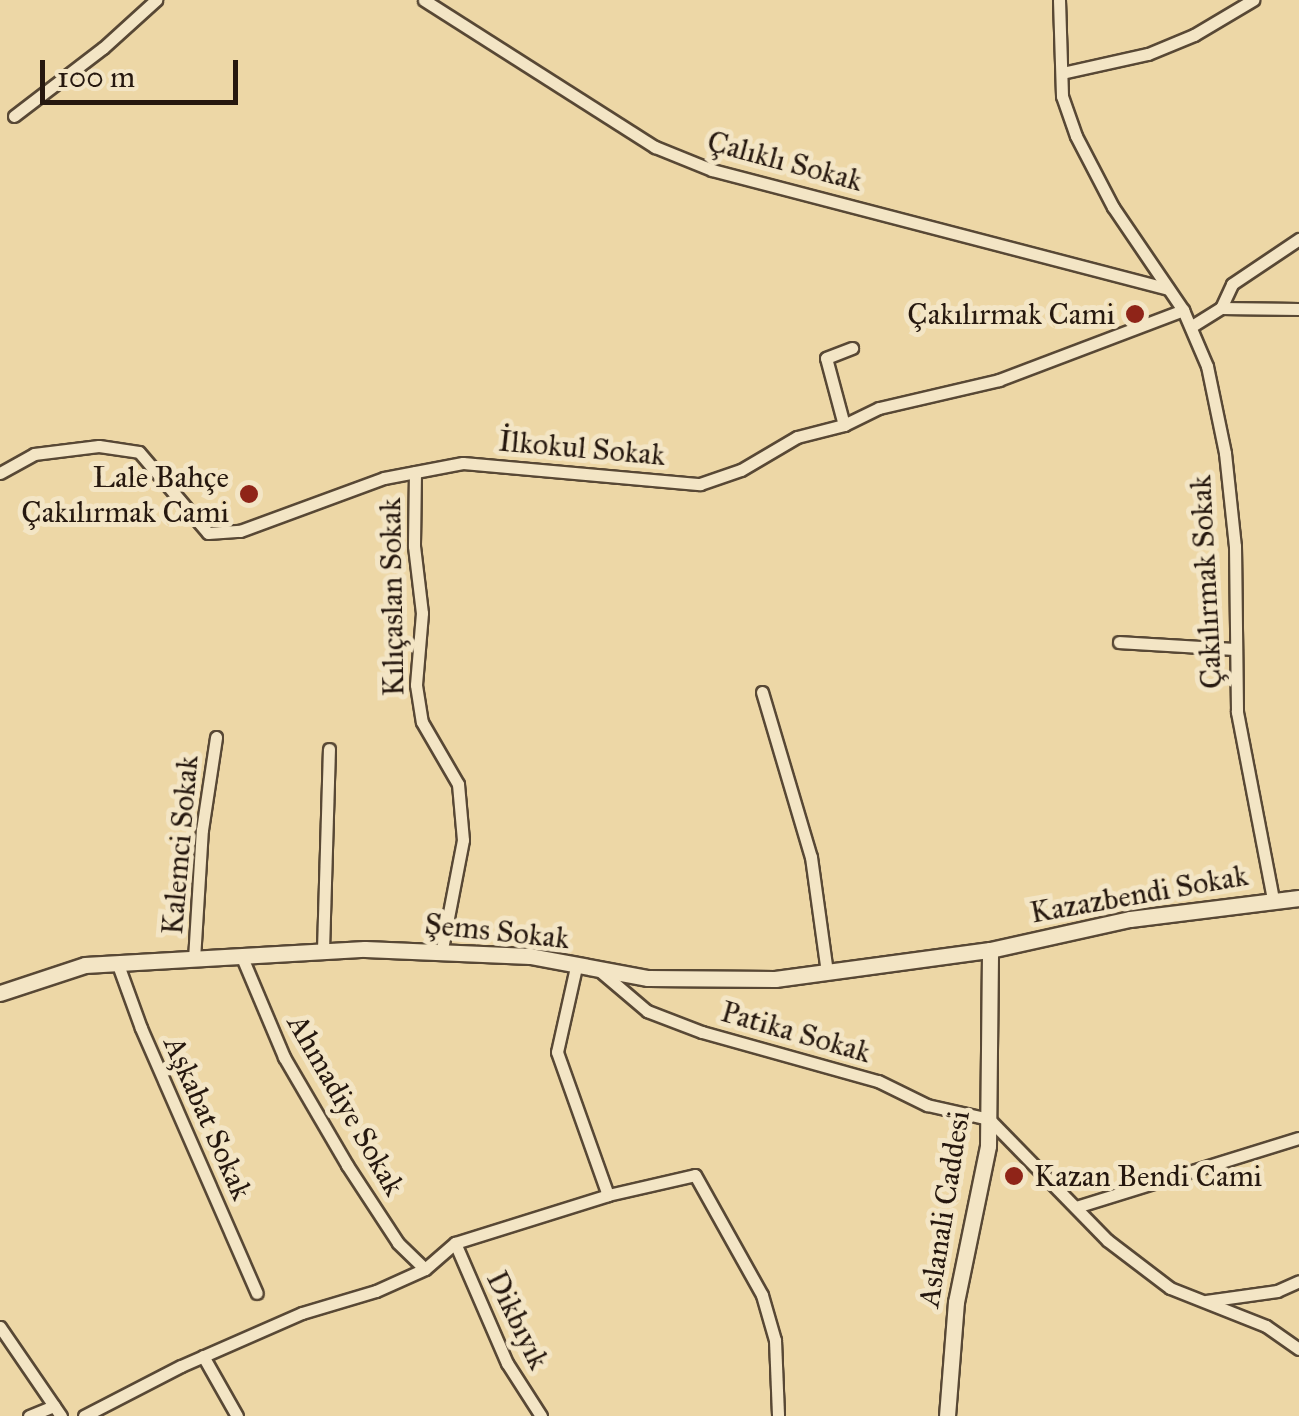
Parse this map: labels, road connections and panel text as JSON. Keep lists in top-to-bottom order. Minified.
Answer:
{"streets":{"street":["Çalıklı Sokak","İlkokul Sokak","Çakılırmak Sokak","Kılıçaslan Sokak","Kalemci Sokak","Kazazbendi Sokak","Şems Sokak","Patika Sokak","Ahmadiye Sokak","Aşkabat Sokak","Aslanali Caddesi","Dikbıyık"]},"crossings":[["Çalıklı Sokak","Çakılırmak Sokak"],["İlkokul Sokak","Çakılırmak Sokak"],["İlkokul Sokak","Kılıçaslan Sokak"],["Çakılırmak Sokak","Kazazbendi Sokak"],["Kılıçaslan Sokak","Şems Sokak"],["Kalemci Sokak","Şems Sokak"],["Kazazbendi Sokak","Şems Sokak"],["Kazazbendi Sokak","Aslanali Caddesi"],["Şems Sokak","Patika Sokak"],["Şems Sokak","Ahmadiye Sokak"],["Şems Sokak","Aşkabat Sokak"],["Şems Sokak","Aslanali Caddesi"],["Patika Sokak","Aslanali Caddesi"]],"places":["Çakılırmak Cami","Lale Bahçe Çakılırmak Cami","Kazan Bendi Cami"],"scale_bar":"100 m"}
